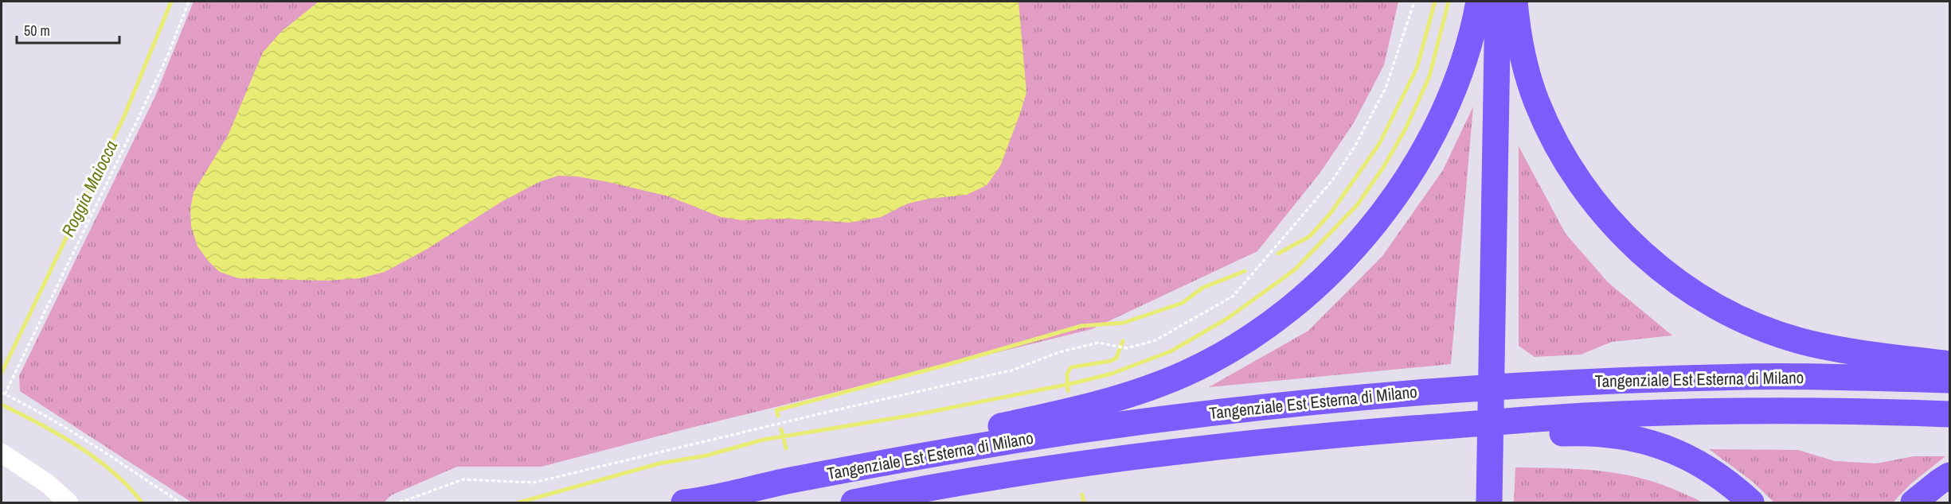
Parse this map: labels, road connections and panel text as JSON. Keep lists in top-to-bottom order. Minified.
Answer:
{"streets":{"highway":["Tangenziale Est Esterna di Milano"]},"water":["Roggia Maiocca"],"scale_bar":"50 m"}
